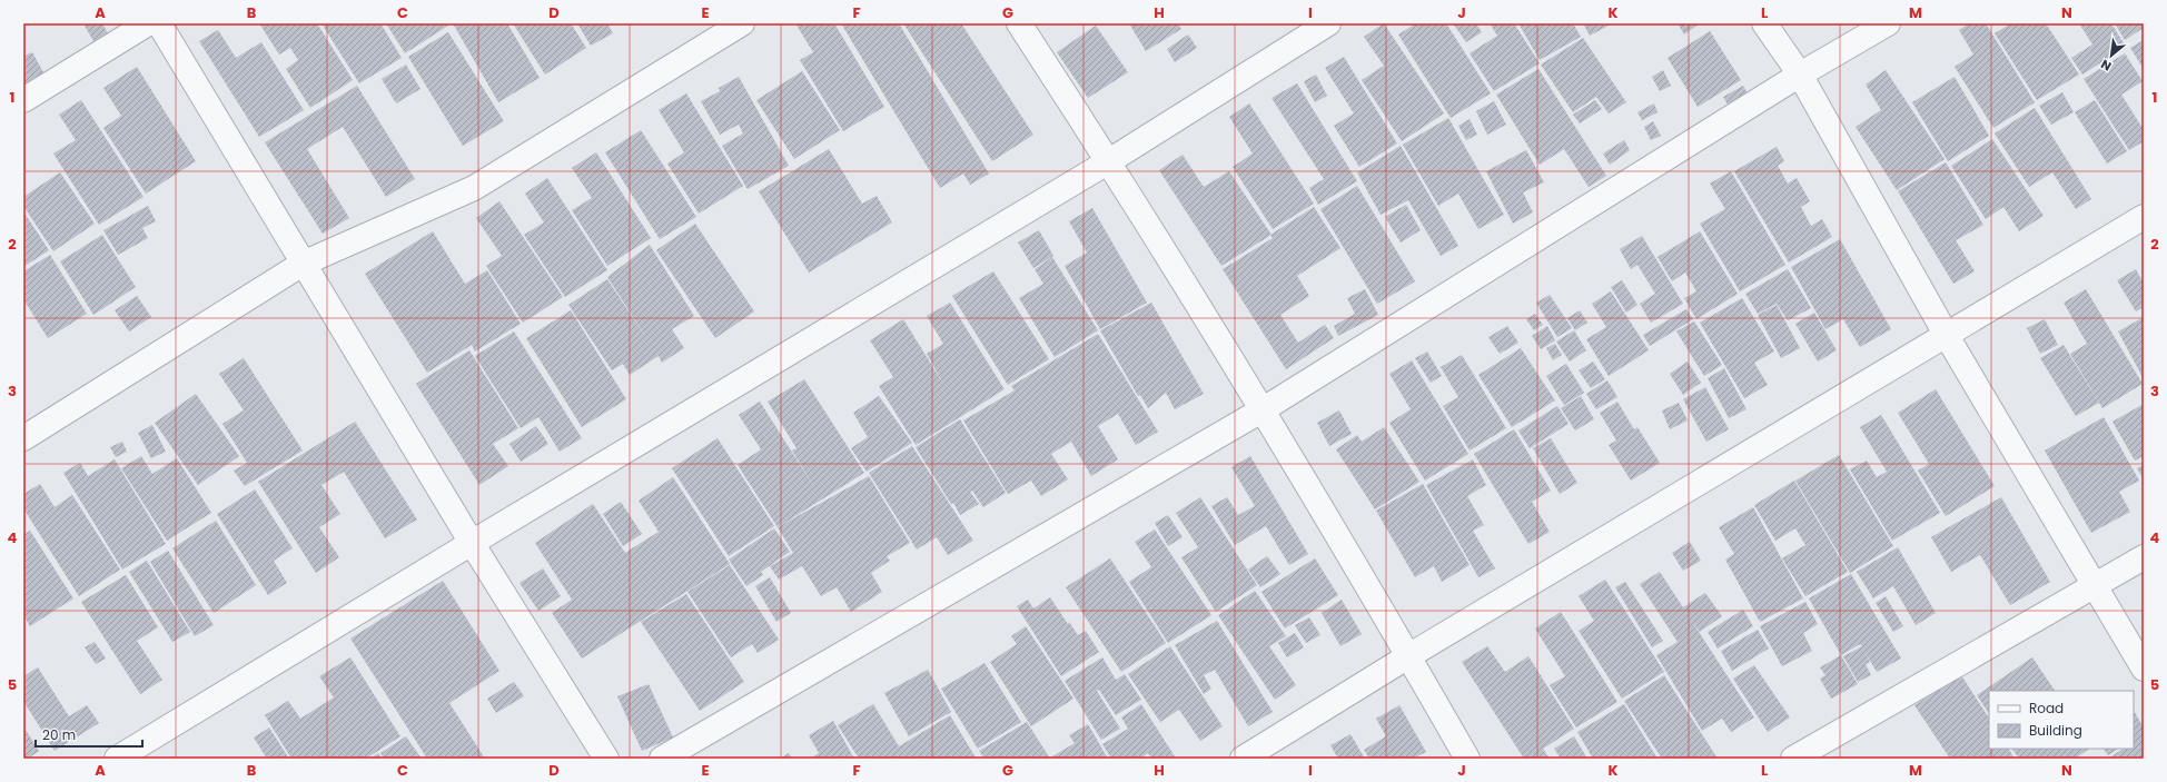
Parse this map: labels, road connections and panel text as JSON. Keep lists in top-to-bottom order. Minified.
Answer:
{"legend":["Road","Building"],"scale_bar":"20 m","north":"bottom left","grid":{"columns":["A","B","C","D","E","F","G","H","I","J","K","L","M","N"],"rows":["1","2","3","4","5"]}}
